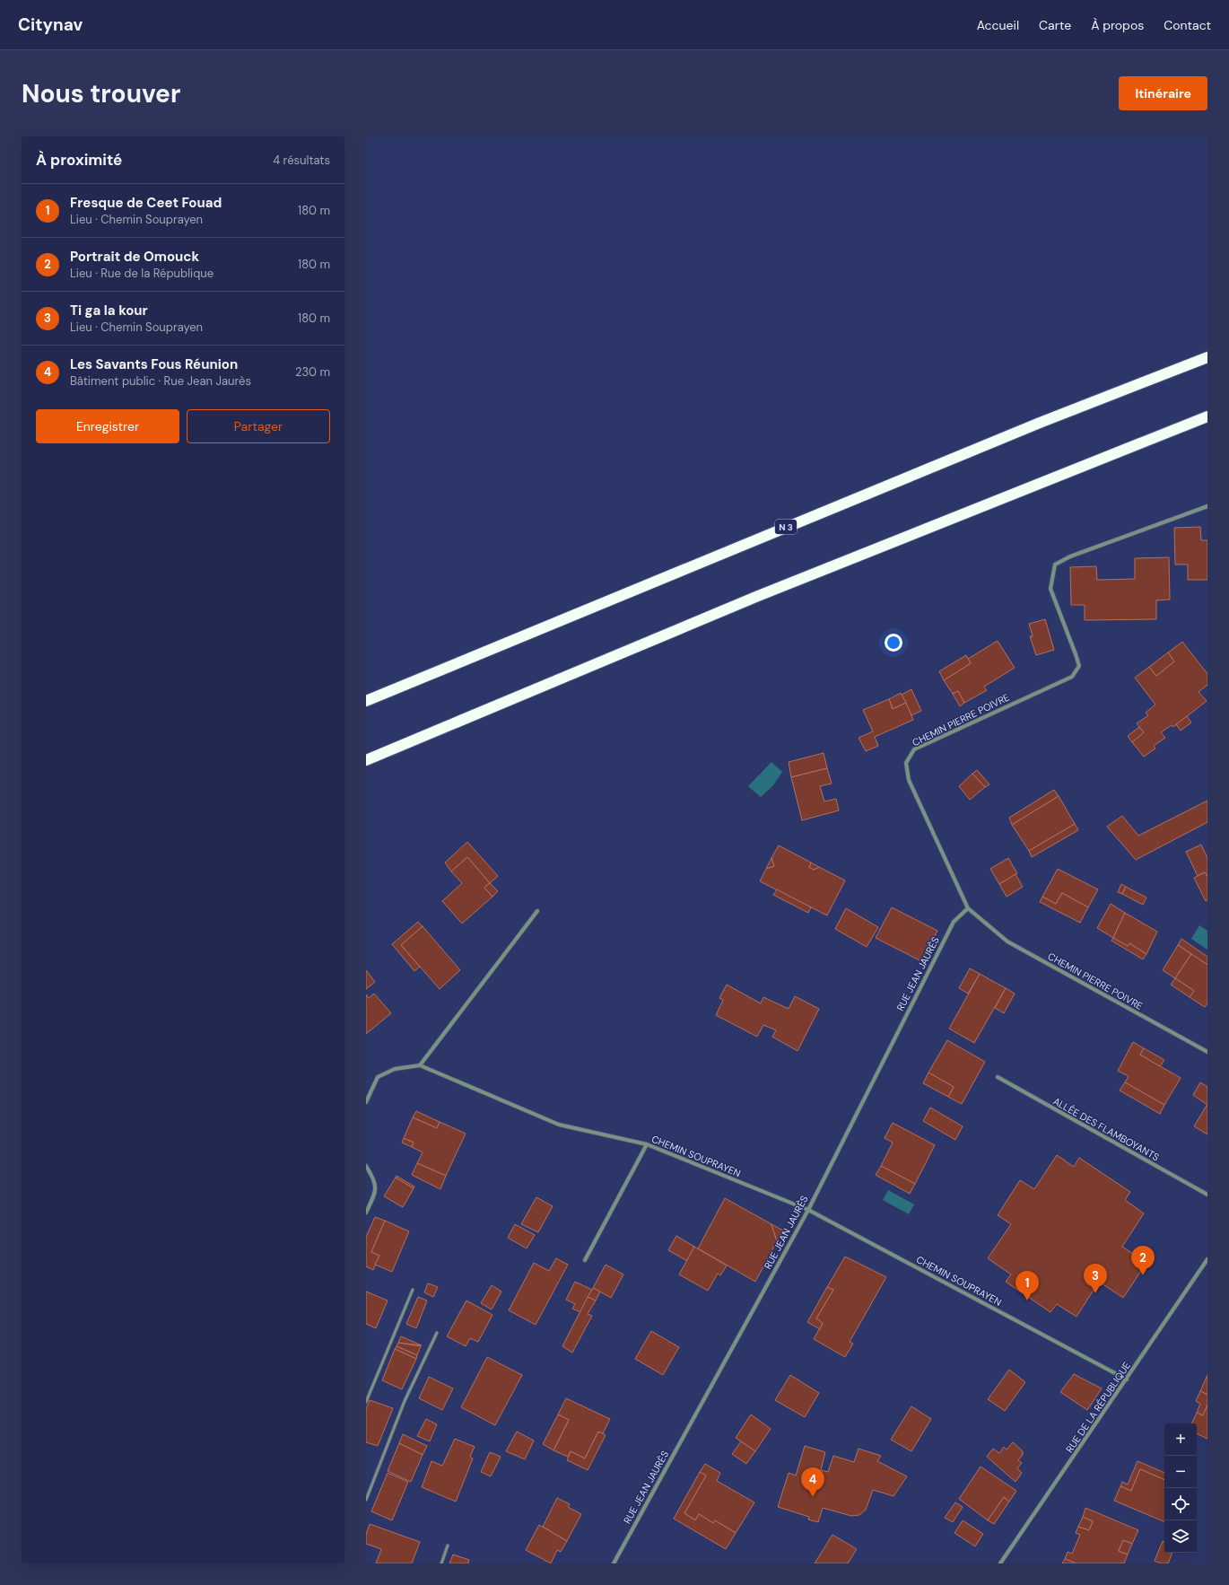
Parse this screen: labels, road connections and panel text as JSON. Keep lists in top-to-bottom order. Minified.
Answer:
{"streets":{"highway":["N 3"],"street":["CHEMIN PIERRE POIVRE","RUE JEAN JAURÈS","ALLÉE DES FLAMBOYANTS","CHEMIN SOUPRAYEN","RUE DE LA RÉPUBLIQUE"]},"crossings":[["CHEMIN PIERRE POIVRE","RUE JEAN JAURÈS"],["RUE JEAN JAURÈS","CHEMIN SOUPRAYEN"],["CHEMIN SOUPRAYEN","RUE DE LA RÉPUBLIQUE"]],"page":{"header":"Citynav","nav":["Accueil","Carte","À propos","Contact"],"buttons":["Itinéraire",["Enregistrer","Partager"]],"title":"Nous trouver","heading":["À proximité","4 résultats"],"list":[{"mark":"1","name":"Fresque de Ceet Fouad","note":"Lieu · Chemin Souprayen","value":"180 m"},{"mark":"2","name":"Portrait de Omouck","note":"Lieu · Rue de la République","value":"180 m"},{"mark":"3","name":"Ti ga la kour","note":"Lieu · Chemin Souprayen","value":"180 m"},{"mark":"4","name":"Les Savants Fous Réunion","note":"Bâtiment public · Rue Jean Jaurès","value":"230 m"}],"pins":["2","3","1","4"],"map_buttons":["+","−"]}}
